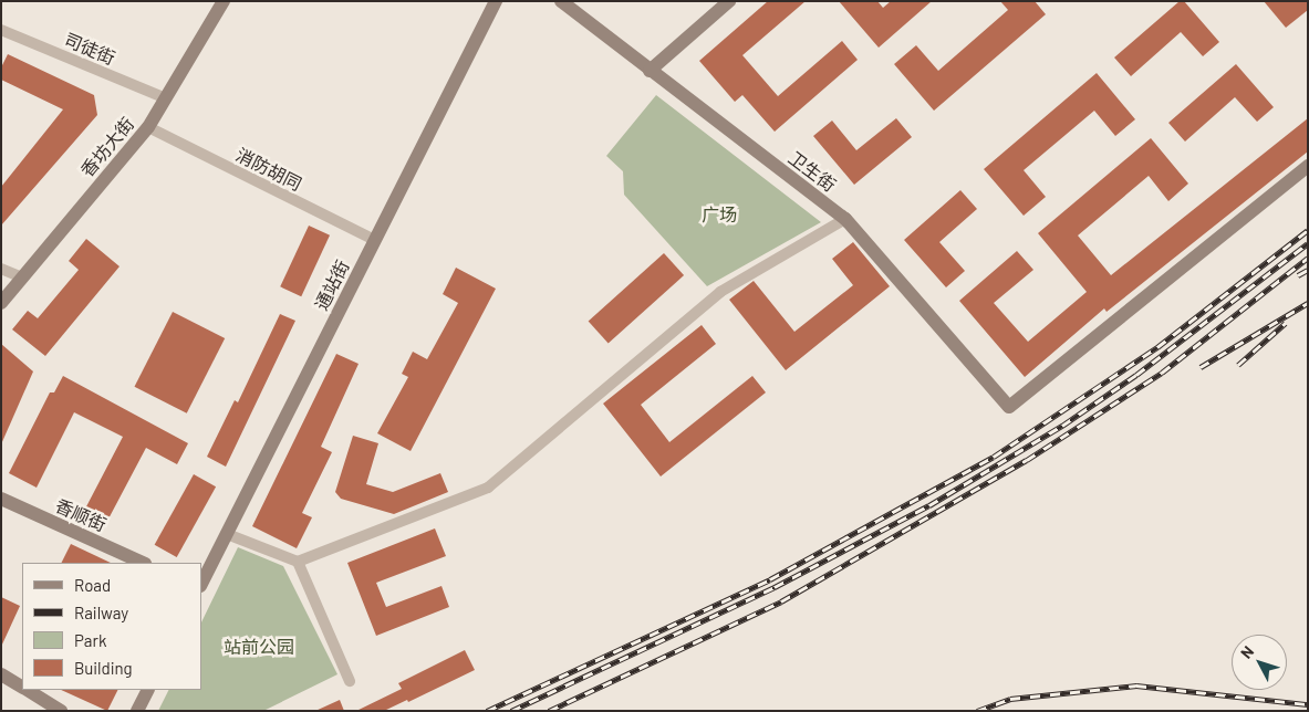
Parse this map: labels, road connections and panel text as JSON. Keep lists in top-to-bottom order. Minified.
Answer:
{"streets":{"street":["司徒街","香坊大街","消防胡同","卫生街","通站街","香顺街"]},"crossings":[["司徒街","香坊大街"],["香坊大街","消防胡同"],["消防胡同","通站街"]],"parks":["广场","站前公园"],"legend":["Road","Railway","Park","Building"],"north":"top left"}
